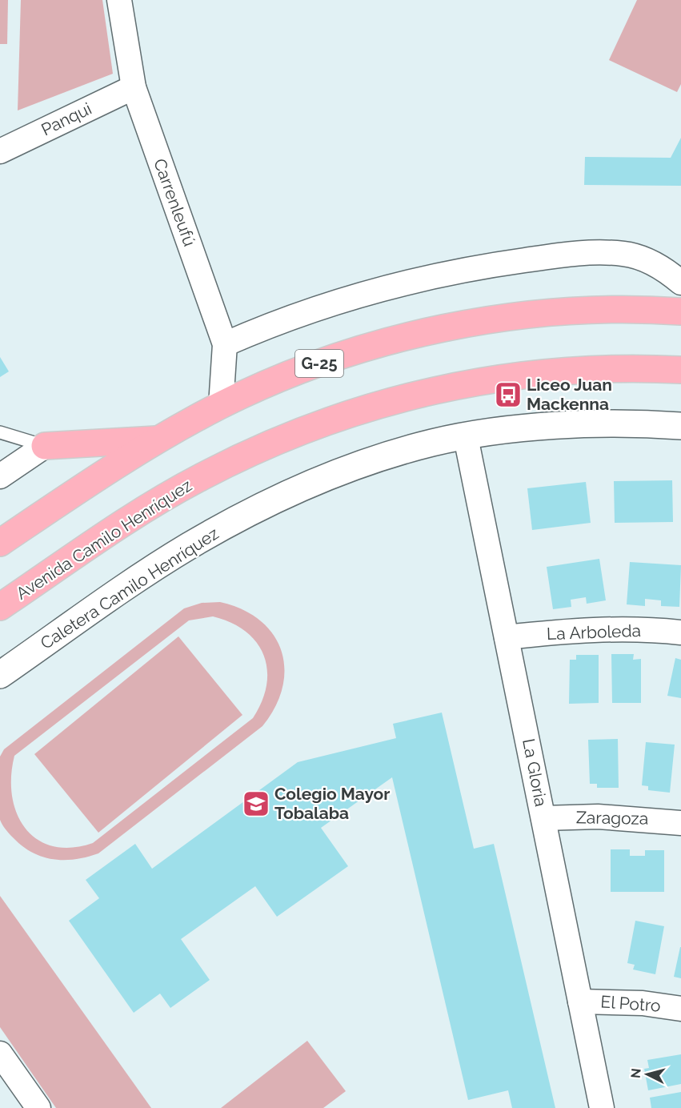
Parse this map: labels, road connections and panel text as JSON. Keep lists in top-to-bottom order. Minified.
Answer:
{"streets":{"main road":["G-25","Avenida Camilo Henríquez"],"street":["Panqui","Carrenleufú","Caletera Camilo Henríquez","La Arboleda","La Gloria","Zaragoza","El Potro"]},"crossings":[["Panqui","Carrenleufú"],["Carrenleufú","G-25"],["Caletera Camilo Henríquez","La Gloria"],["La Arboleda","La Gloria"],["La Gloria","Zaragoza"],["La Gloria","El Potro"]],"places":{"bus stop":["Liceo Juan Mackenna"],"school or university":["Colegio Mayor Tobalaba"]},"north":"left"}
